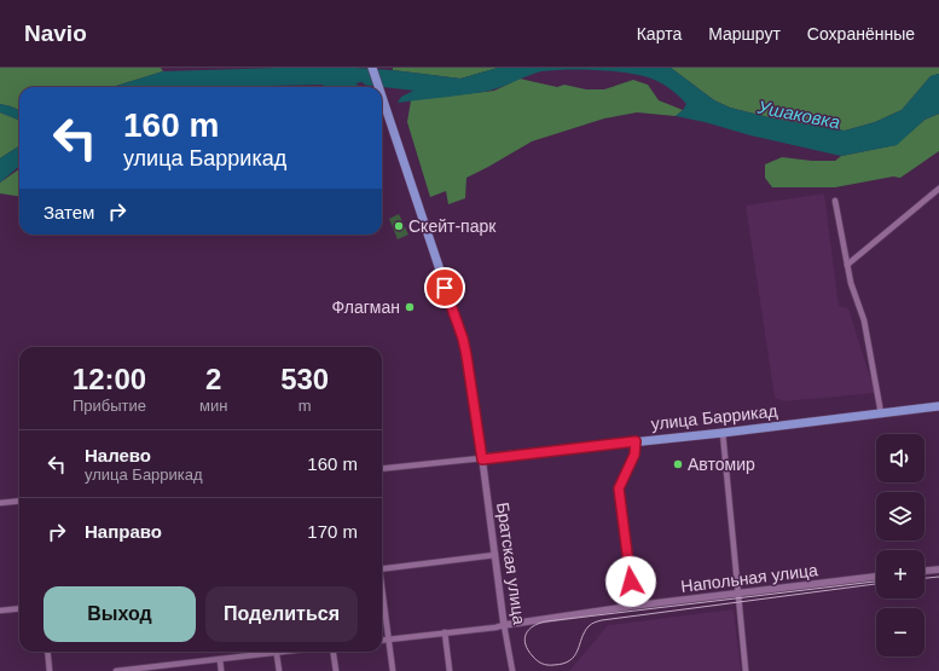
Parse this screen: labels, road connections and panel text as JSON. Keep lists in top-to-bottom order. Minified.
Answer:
{"streets":{"main road":["улица Баррикад"],"street":["Братская улица","Напольная улица"]},"crossings":[["улица Баррикад","Братская улица"],["Братская улица","Напольная улица"]],"water":["Ушаковка"],"places":["Скейт-парк","Флагман","Автомир"],"page":{"header":"Navio","nav":["Карта","Маршрут","Сохранённые"],"turn":["160 m","улица Баррикад"],"then":"Затем","eta":["12:00","Прибытие","2","мин","530","m"],"list":[{"name":"Налево","note":"улица Баррикад","value":"160 m"},{"name":"Направо","value":"170 m"}],"map_buttons":["+","−"],"buttons":["Выход","Поделиться"]}}
